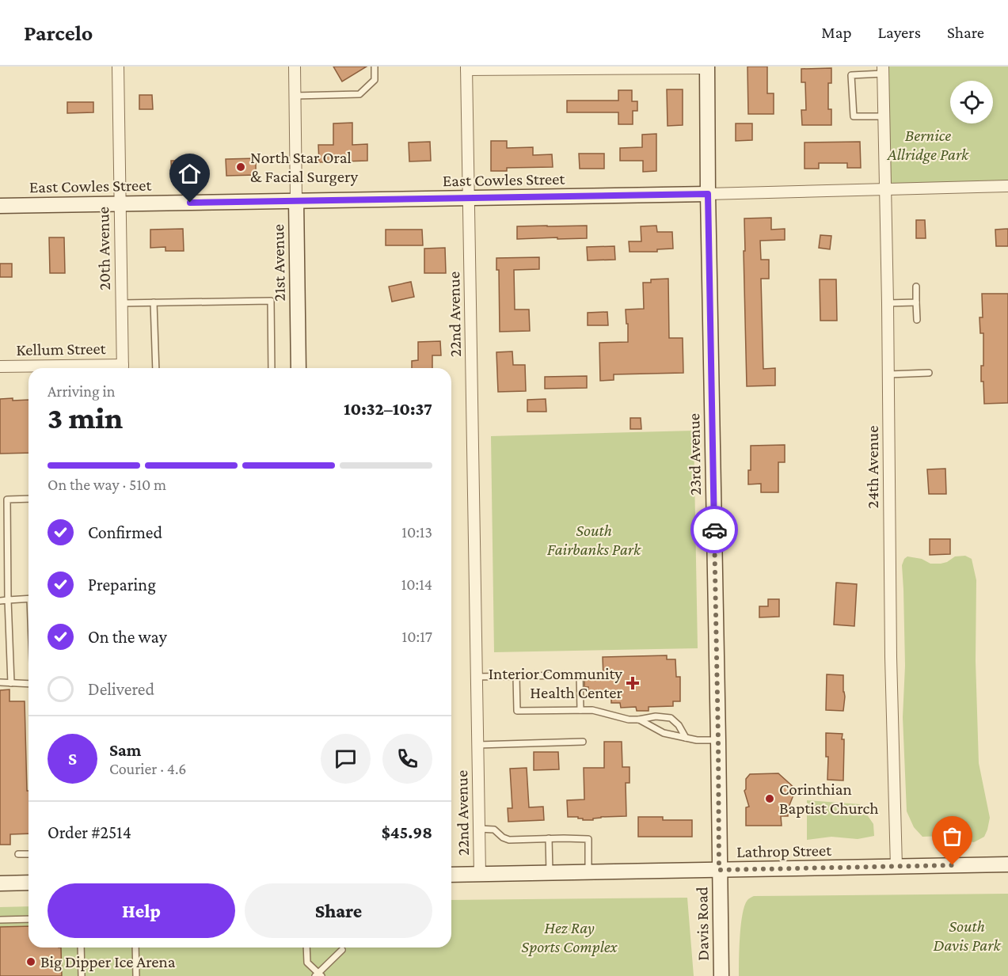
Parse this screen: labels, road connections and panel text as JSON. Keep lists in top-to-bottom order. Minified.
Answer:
{"streets":{"street":["East Cowles Street","20th Avenue","21st Avenue","22nd Avenue","Kellum Street","23rd Avenue","24th Avenue","Lathrop Street","Davis Road"]},"crossings":[["East Cowles Street","20th Avenue"],["East Cowles Street","21st Avenue"],["East Cowles Street","22nd Avenue"],["East Cowles Street","23rd Avenue"],["East Cowles Street","24th Avenue"],["22nd Avenue","Lathrop Street"],["23rd Avenue","Lathrop Street"],["23rd Avenue","Davis Road"],["24th Avenue","Lathrop Street"],["Lathrop Street","Davis Road"]],"parks":["Bernice Allridge Park","South Fairbanks Park","South Davis Park","Hez Ray Sports Complex"],"places":{"other":["North Star Oral & Facial Surgery","Corinthian Baptist Church","Big Dipper Ice Arena"],"health":["Interior Community Health Center"]},"page":{"header":"Parcelo","nav":["Map","Layers","Share"],"heading":["3 min","Arriving in","10:32–10:37"],"panel":["Sam","Courier · 4.6","Order #2514","$45.98"],"bar":"On the way · 510 m","list":[["Confirmed","10:13"],["Preparing","10:14"],["On the way","10:17"],"Delivered"],"round":"S","buttons":["Help","Share"]}}
